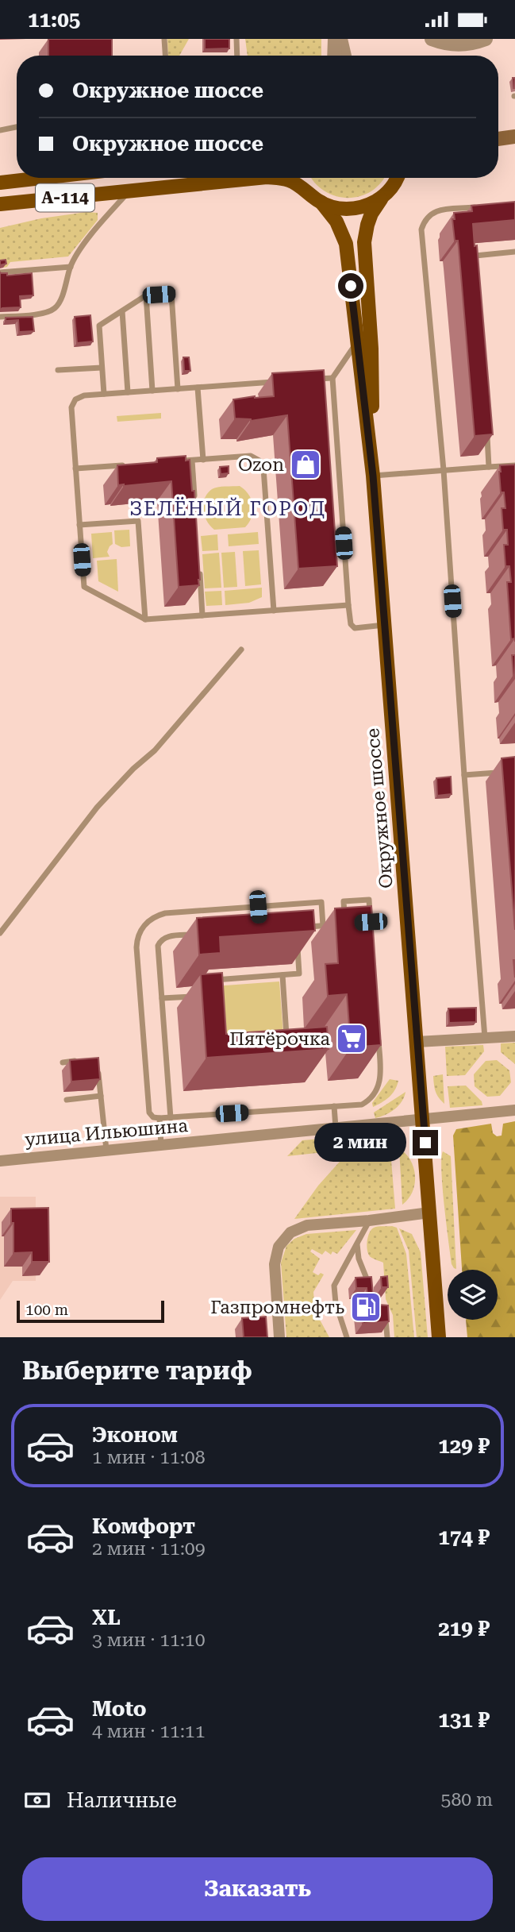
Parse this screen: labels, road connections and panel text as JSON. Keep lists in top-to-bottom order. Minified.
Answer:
{"streets":{"main road":["А-114","Окружное шоссе"],"street":["улица Ильюшина"]},"crossings":[["Окружное шоссе","улица Ильюшина"]],"districts":["ЗЕЛЁНЫЙ ГОРОД"],"places":{"shop":["Ozon"],"supermarket":["Пятёрочка"],"fuel station":["Газпромнефть"]},"scale_bar":"100 m","page":{"status":"11:05","banner":["Окружное шоссе","Окружное шоссе"],"bubble":"2 мин","scale":"100 m","heading":"Выберите тариф","list":[{"name":"Эконом","note":"1 мин · 11:08","value":"129 ₽"},{"name":"Комфорт","note":"2 мин · 11:09","value":"174 ₽"},{"name":"XL","note":"3 мин · 11:10","value":"219 ₽"},{"name":"Moto","note":"4 мин · 11:11","value":"131 ₽"}],"pay":["Наличные","580 m"],"buttons":"Заказать"}}
